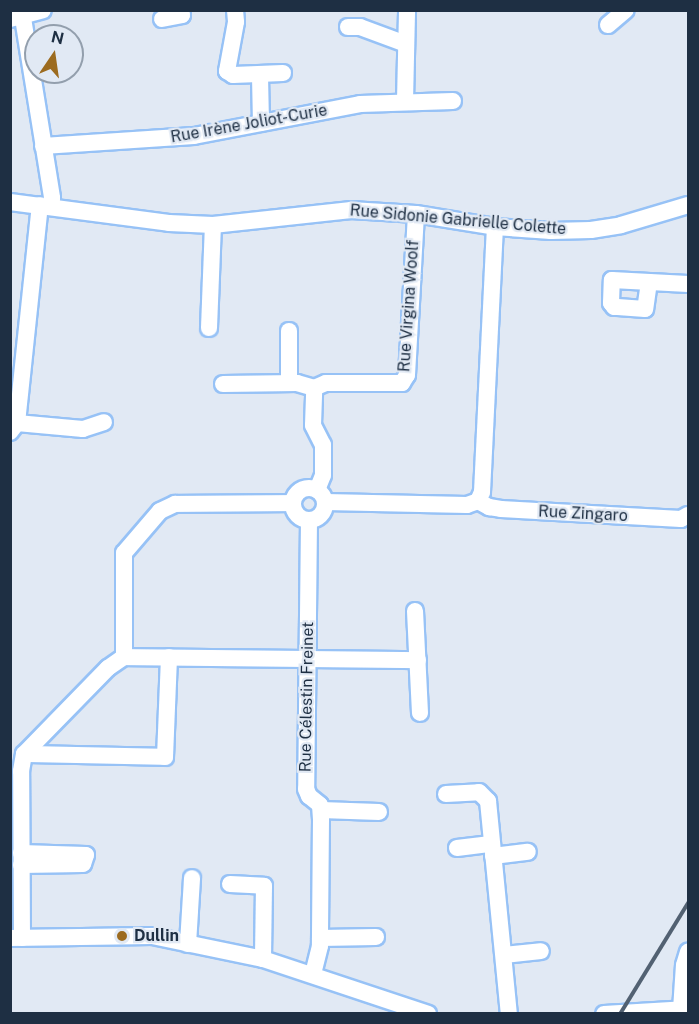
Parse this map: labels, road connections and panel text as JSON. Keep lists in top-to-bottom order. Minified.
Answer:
{"streets":{"street":["Rue Irène Joliot-Curie","Rue Sidonie Gabrielle Colette","Rue Virgina Woolf","Rue Zingaro","Rue Célestin Freinet"]},"crossings":[["Rue Sidonie Gabrielle Colette","Rue Virgina Woolf"]],"places":["Dullin"],"north":"top"}
